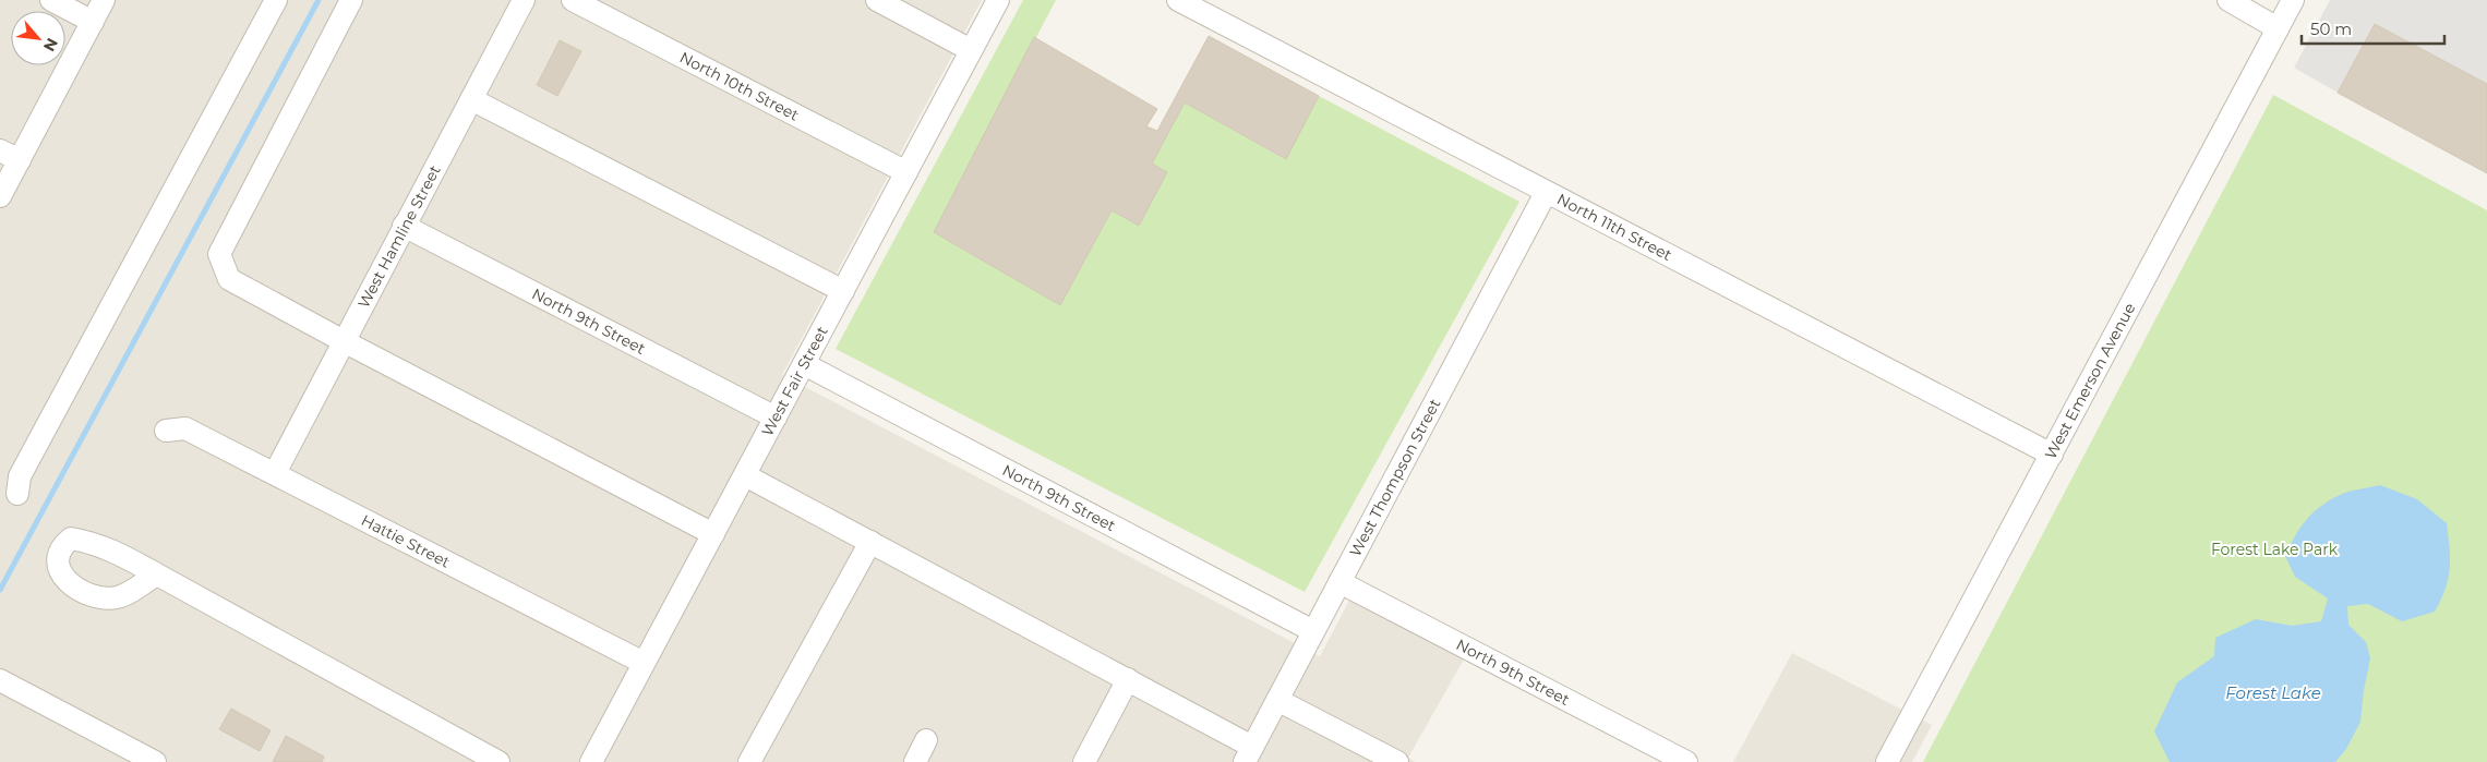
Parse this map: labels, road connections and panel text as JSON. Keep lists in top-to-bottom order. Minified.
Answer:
{"streets":{"street":["North 10th Street","North 11th Street","West Hamline Street","North 9th Street","West Fair Street","West Emerson Avenue","West Thompson Street","Hattie Street"]},"crossings":[["North 10th Street","West Fair Street"],["North 11th Street","West Emerson Avenue"],["North 11th Street","West Thompson Street"],["West Hamline Street","North 9th Street"],["West Hamline Street","Hattie Street"],["North 9th Street","West Fair Street"],["North 9th Street","West Thompson Street"],["West Fair Street","Hattie Street"]],"water":["Forest Lake"],"parks":["Forest Lake Park"],"scale_bar":"50 m","north":"bottom right"}
